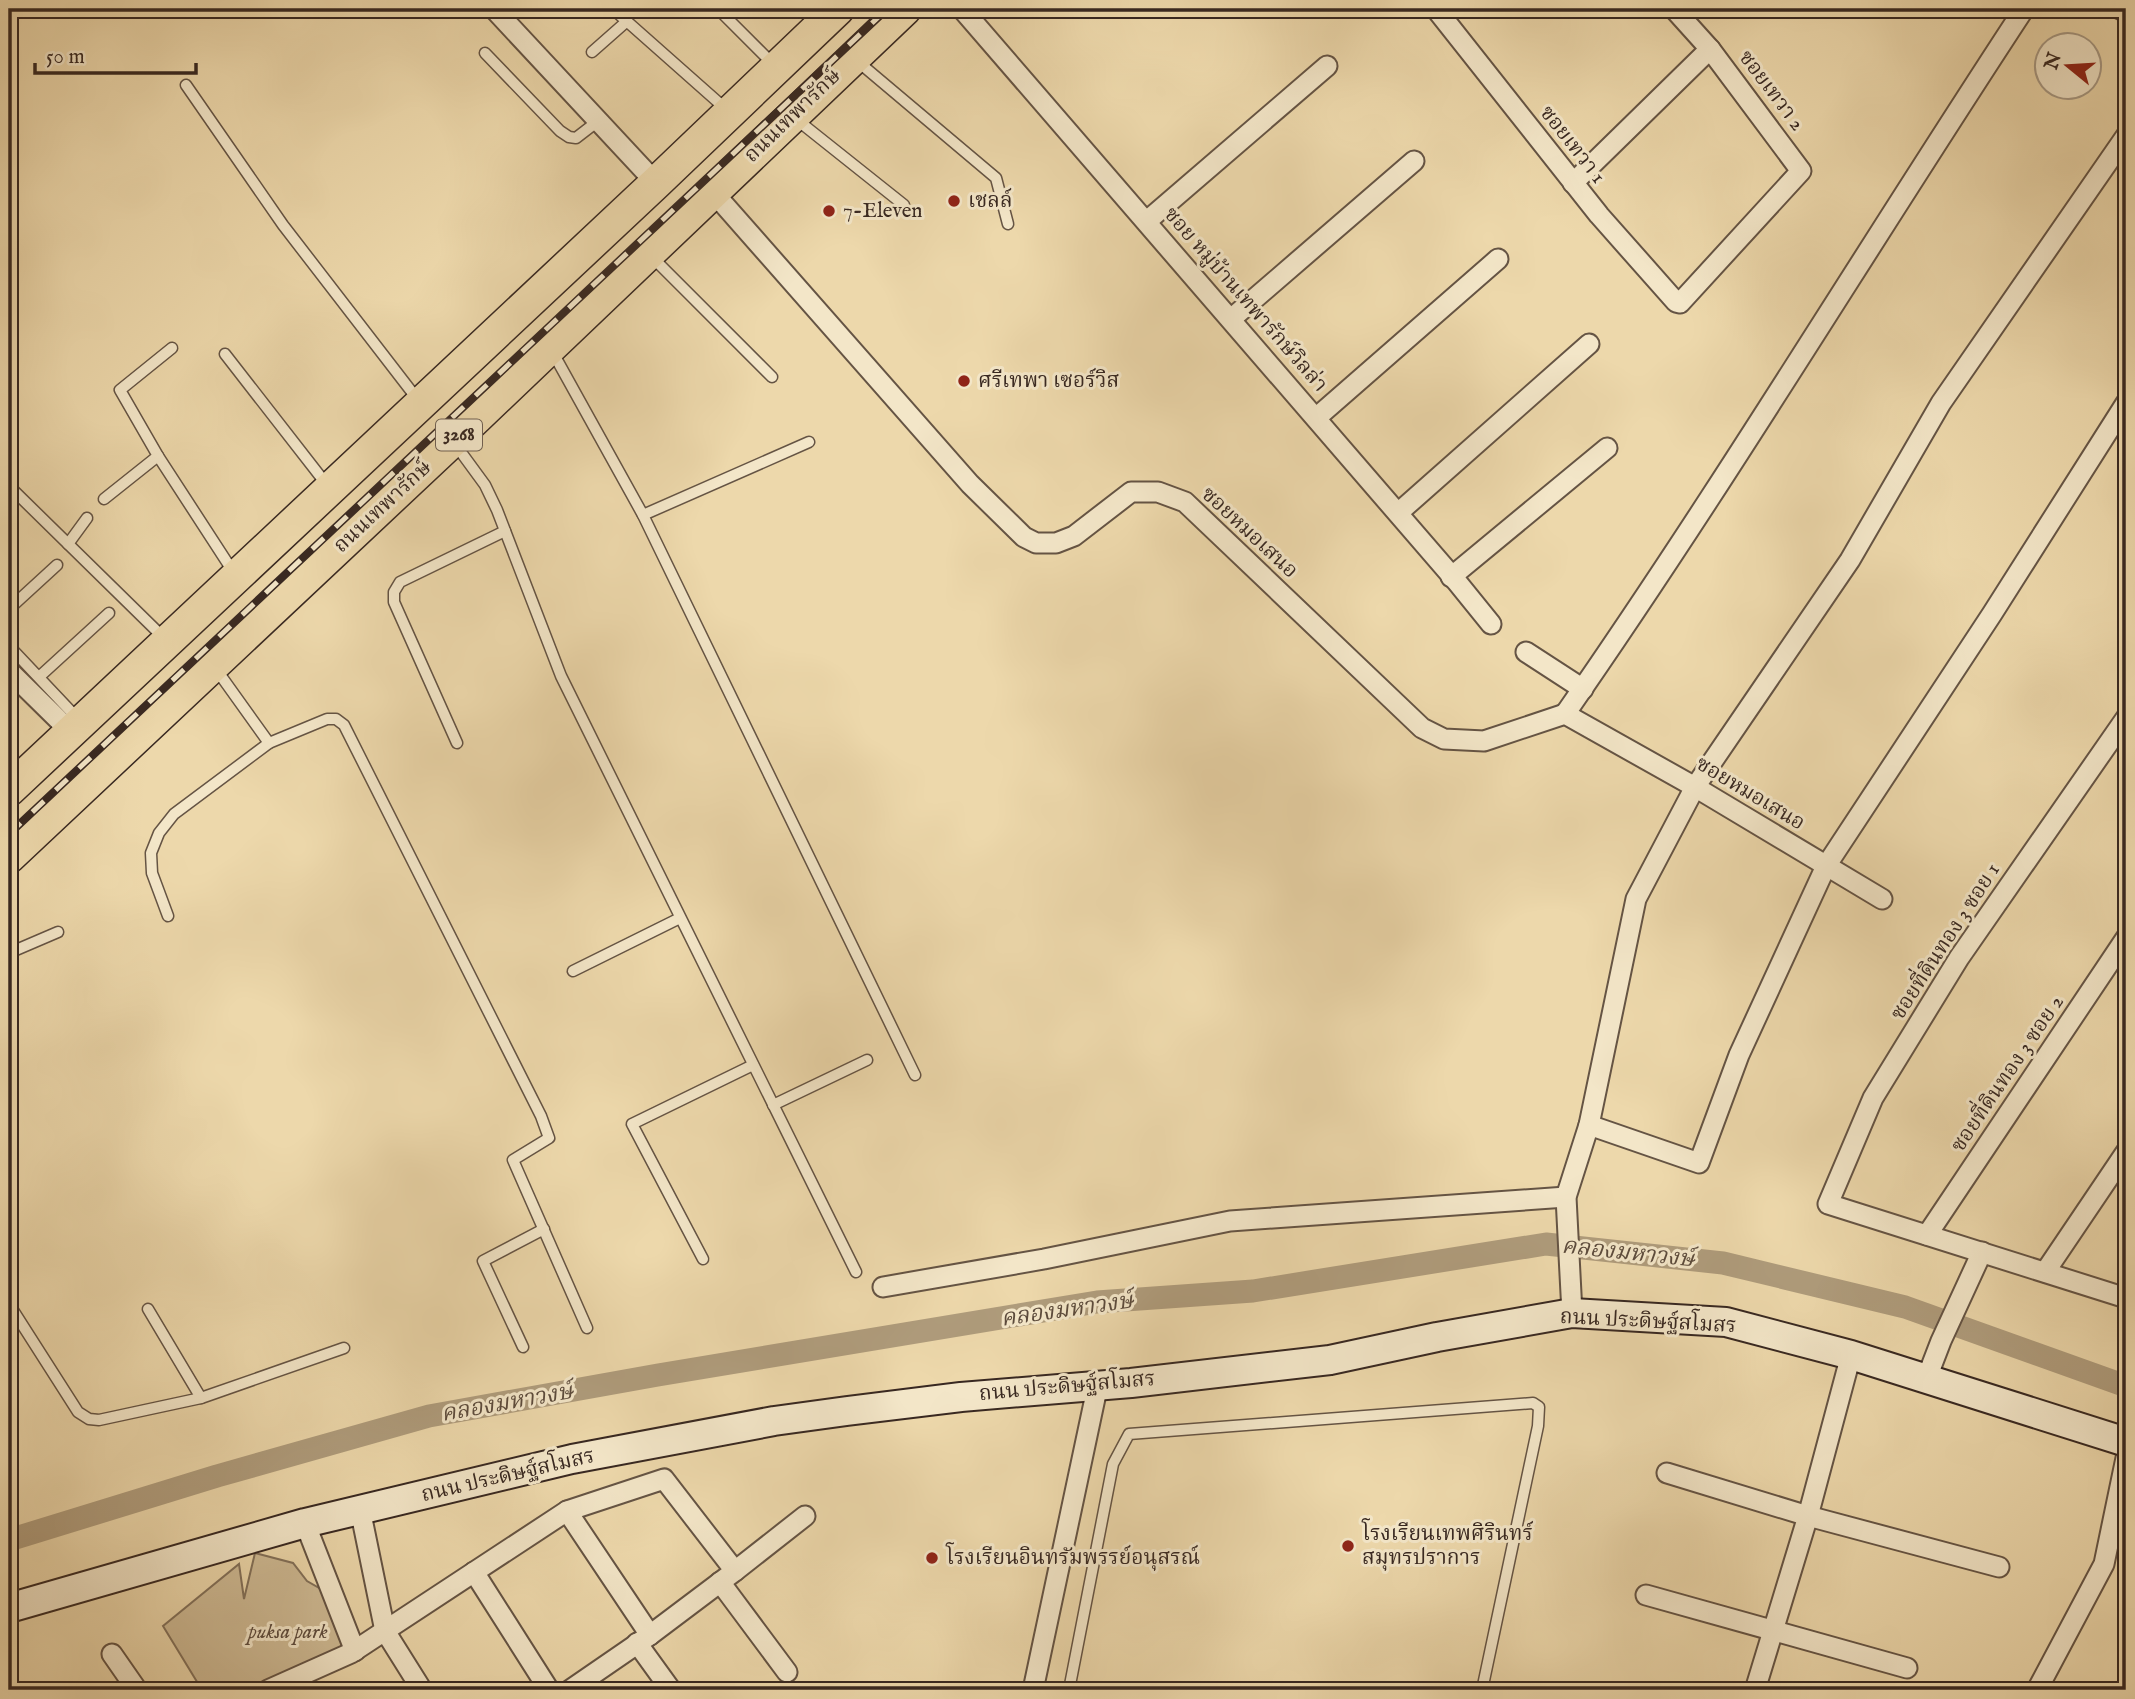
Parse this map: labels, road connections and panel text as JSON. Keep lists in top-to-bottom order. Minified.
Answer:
{"streets":{"main road":["ถนนเทพารักษ์","3268"],"street":["ซอยเทวา 2","ซอยเทวา 1","ซอย หมู่บ้านเทพารักษ์วิลล่า","ซอยหมอเสนอ","ซอยที่ดินทอง 3 ซอย 1","ซอยที่ดินทอง 3 ซอย 2","ถนน ประดิษฐ์สโมสร"]},"crossings":[["ซอยเทวา 2","ซอยเทวา 1"],["ถนนเทพารักษ์","ซอยหมอเสนอ"],["ซอยที่ดินทอง 3 ซอย 1","ซอยที่ดินทอง 3 ซอย 2"]],"water":["คลองมหาวงษ์"],"parks":["puksa park"],"places":["เชลล์","7-Eleven","ศรีเทพา เซอร์วิส","โรงเรียนเทพศิรินทร์ สมุทรปราการ","โรงเรียนอินทรัมพรรย์อนุสรณ์"],"scale_bar":"50 m","north":"left"}
